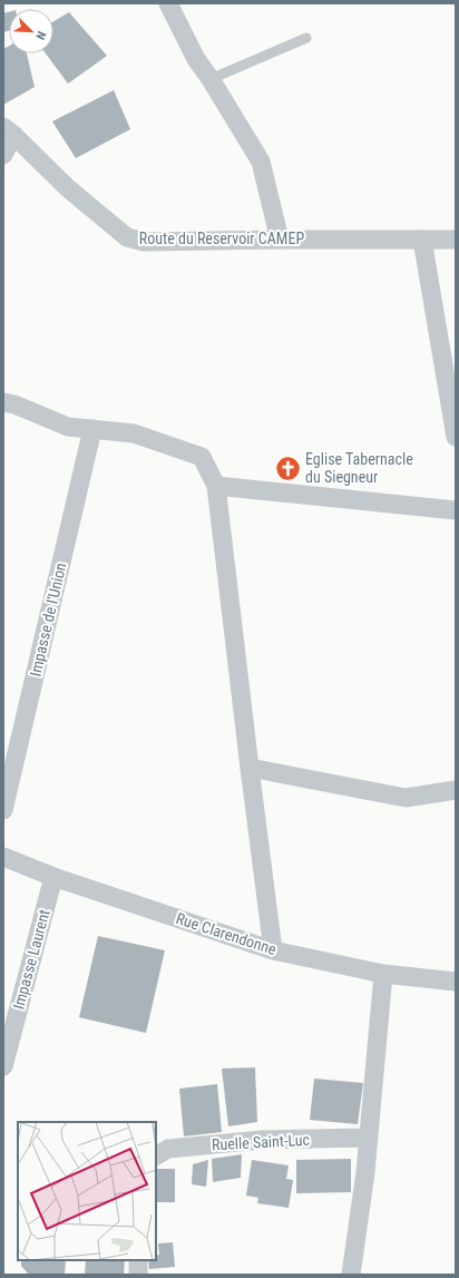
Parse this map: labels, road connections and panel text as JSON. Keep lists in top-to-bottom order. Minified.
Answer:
{"streets":{"street":["Route du Reservoir CAMEP","Impasse de l'Union","Rue Clarendonne","Impasse Laurent","Ruelle Saint-Luc"]},"crossings":[["Rue Clarendonne","Impasse Laurent"]],"places":{"church":["Eglise Tabernacle du Siegneur"]},"north":"bottom right"}
